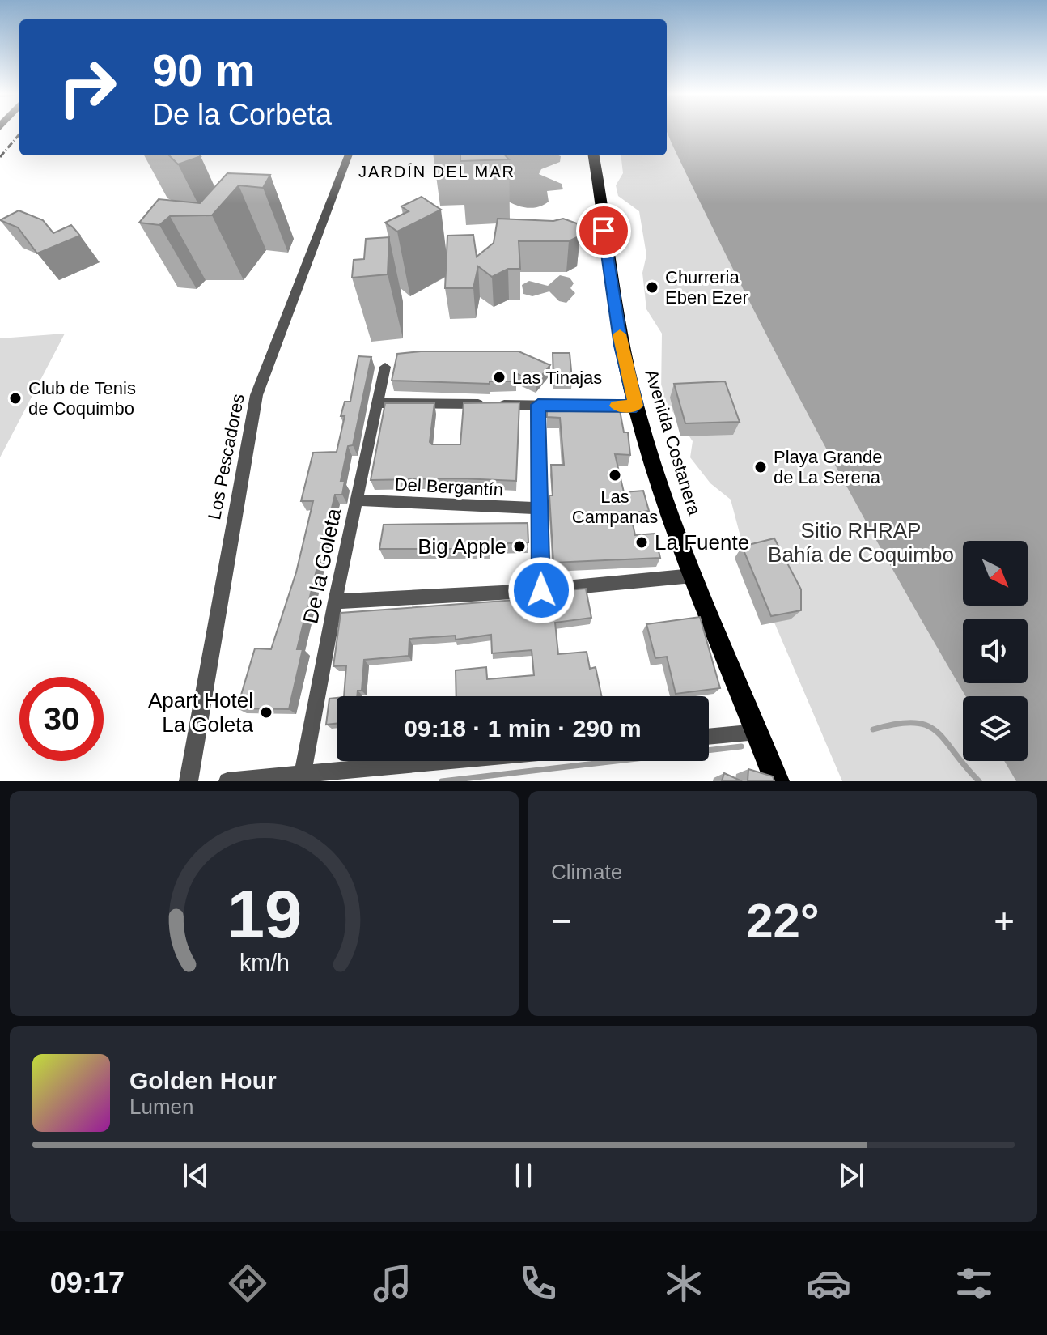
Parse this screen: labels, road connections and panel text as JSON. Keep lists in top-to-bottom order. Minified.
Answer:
{"streets":{"main road":["Avenida Costanera"],"street":["Los Pescadores","Del Bergantín","De la Goleta"]},"crossings":[["Del Bergantín","De la Goleta"]],"districts":["JARDÍN DEL MAR"],"parks":["Sitio RHRAP Bahía de Coquimbo"],"places":["Churreria Eben Ezer","Las Tinajas","Club de Tenis de Coquimbo","Playa Grande de La Serena","Las Campanas","La Fuente","Big Apple","Apart Hotel La Goleta"],"north":"bottom right","page":{"turn":["90 m","De la Corbeta"],"limit":"30","trip":"09:18 · 1 min · 290 m","tile":"Climate","heat":["−","22°","+"],"song":["Golden Hour","Lumen"],"tabs":"09:17","gauge":["19","km/h"]}}
